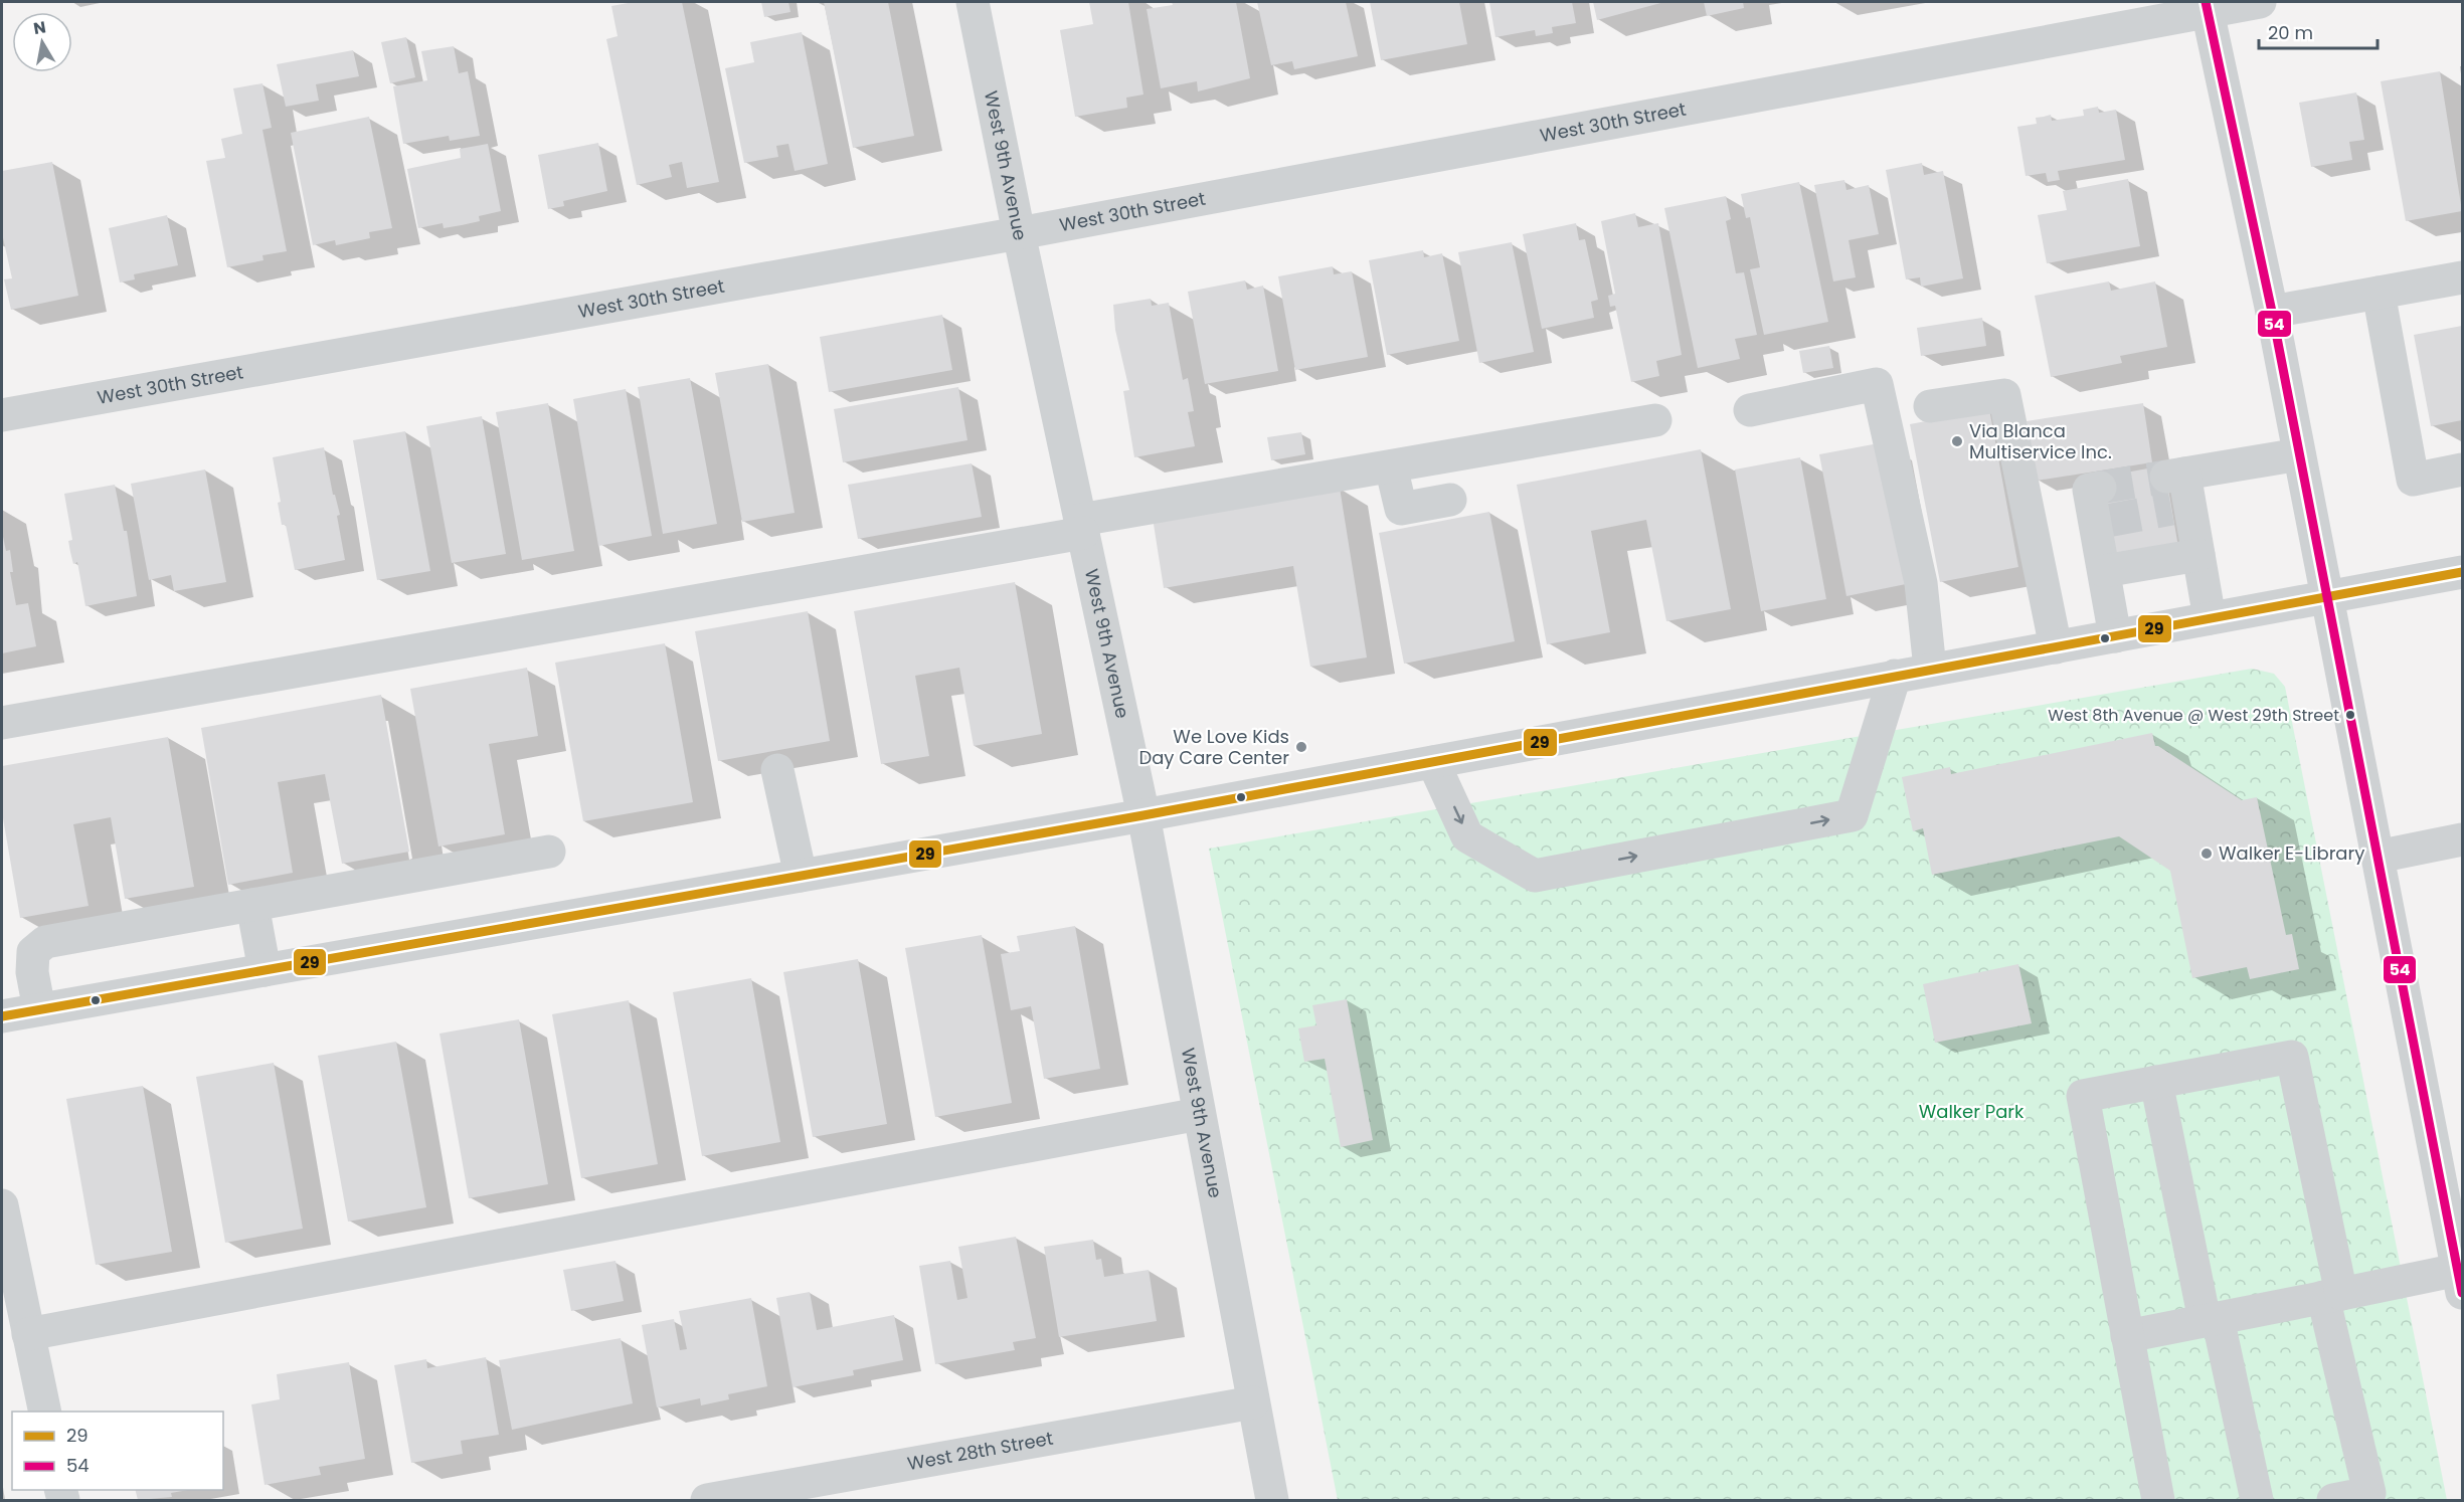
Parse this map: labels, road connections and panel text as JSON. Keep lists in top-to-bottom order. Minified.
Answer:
{"streets":{"street":["West 30th Street","West 9th Avenue","West 28th Street"]},"crossings":[["West 30th Street","West 9th Avenue"],["West 9th Avenue","West 28th Street"]],"parks":["Walker Park"],"places":["Via Blanca Multiservice Inc.","West 8th Avenue @ West 29th Street","We Love Kids Day Care Center","Walker E-Library"],"lines":["transit line 54","transit line 29"],"legend":["29","54"],"scale_bar":"20 m","north":"top"}
